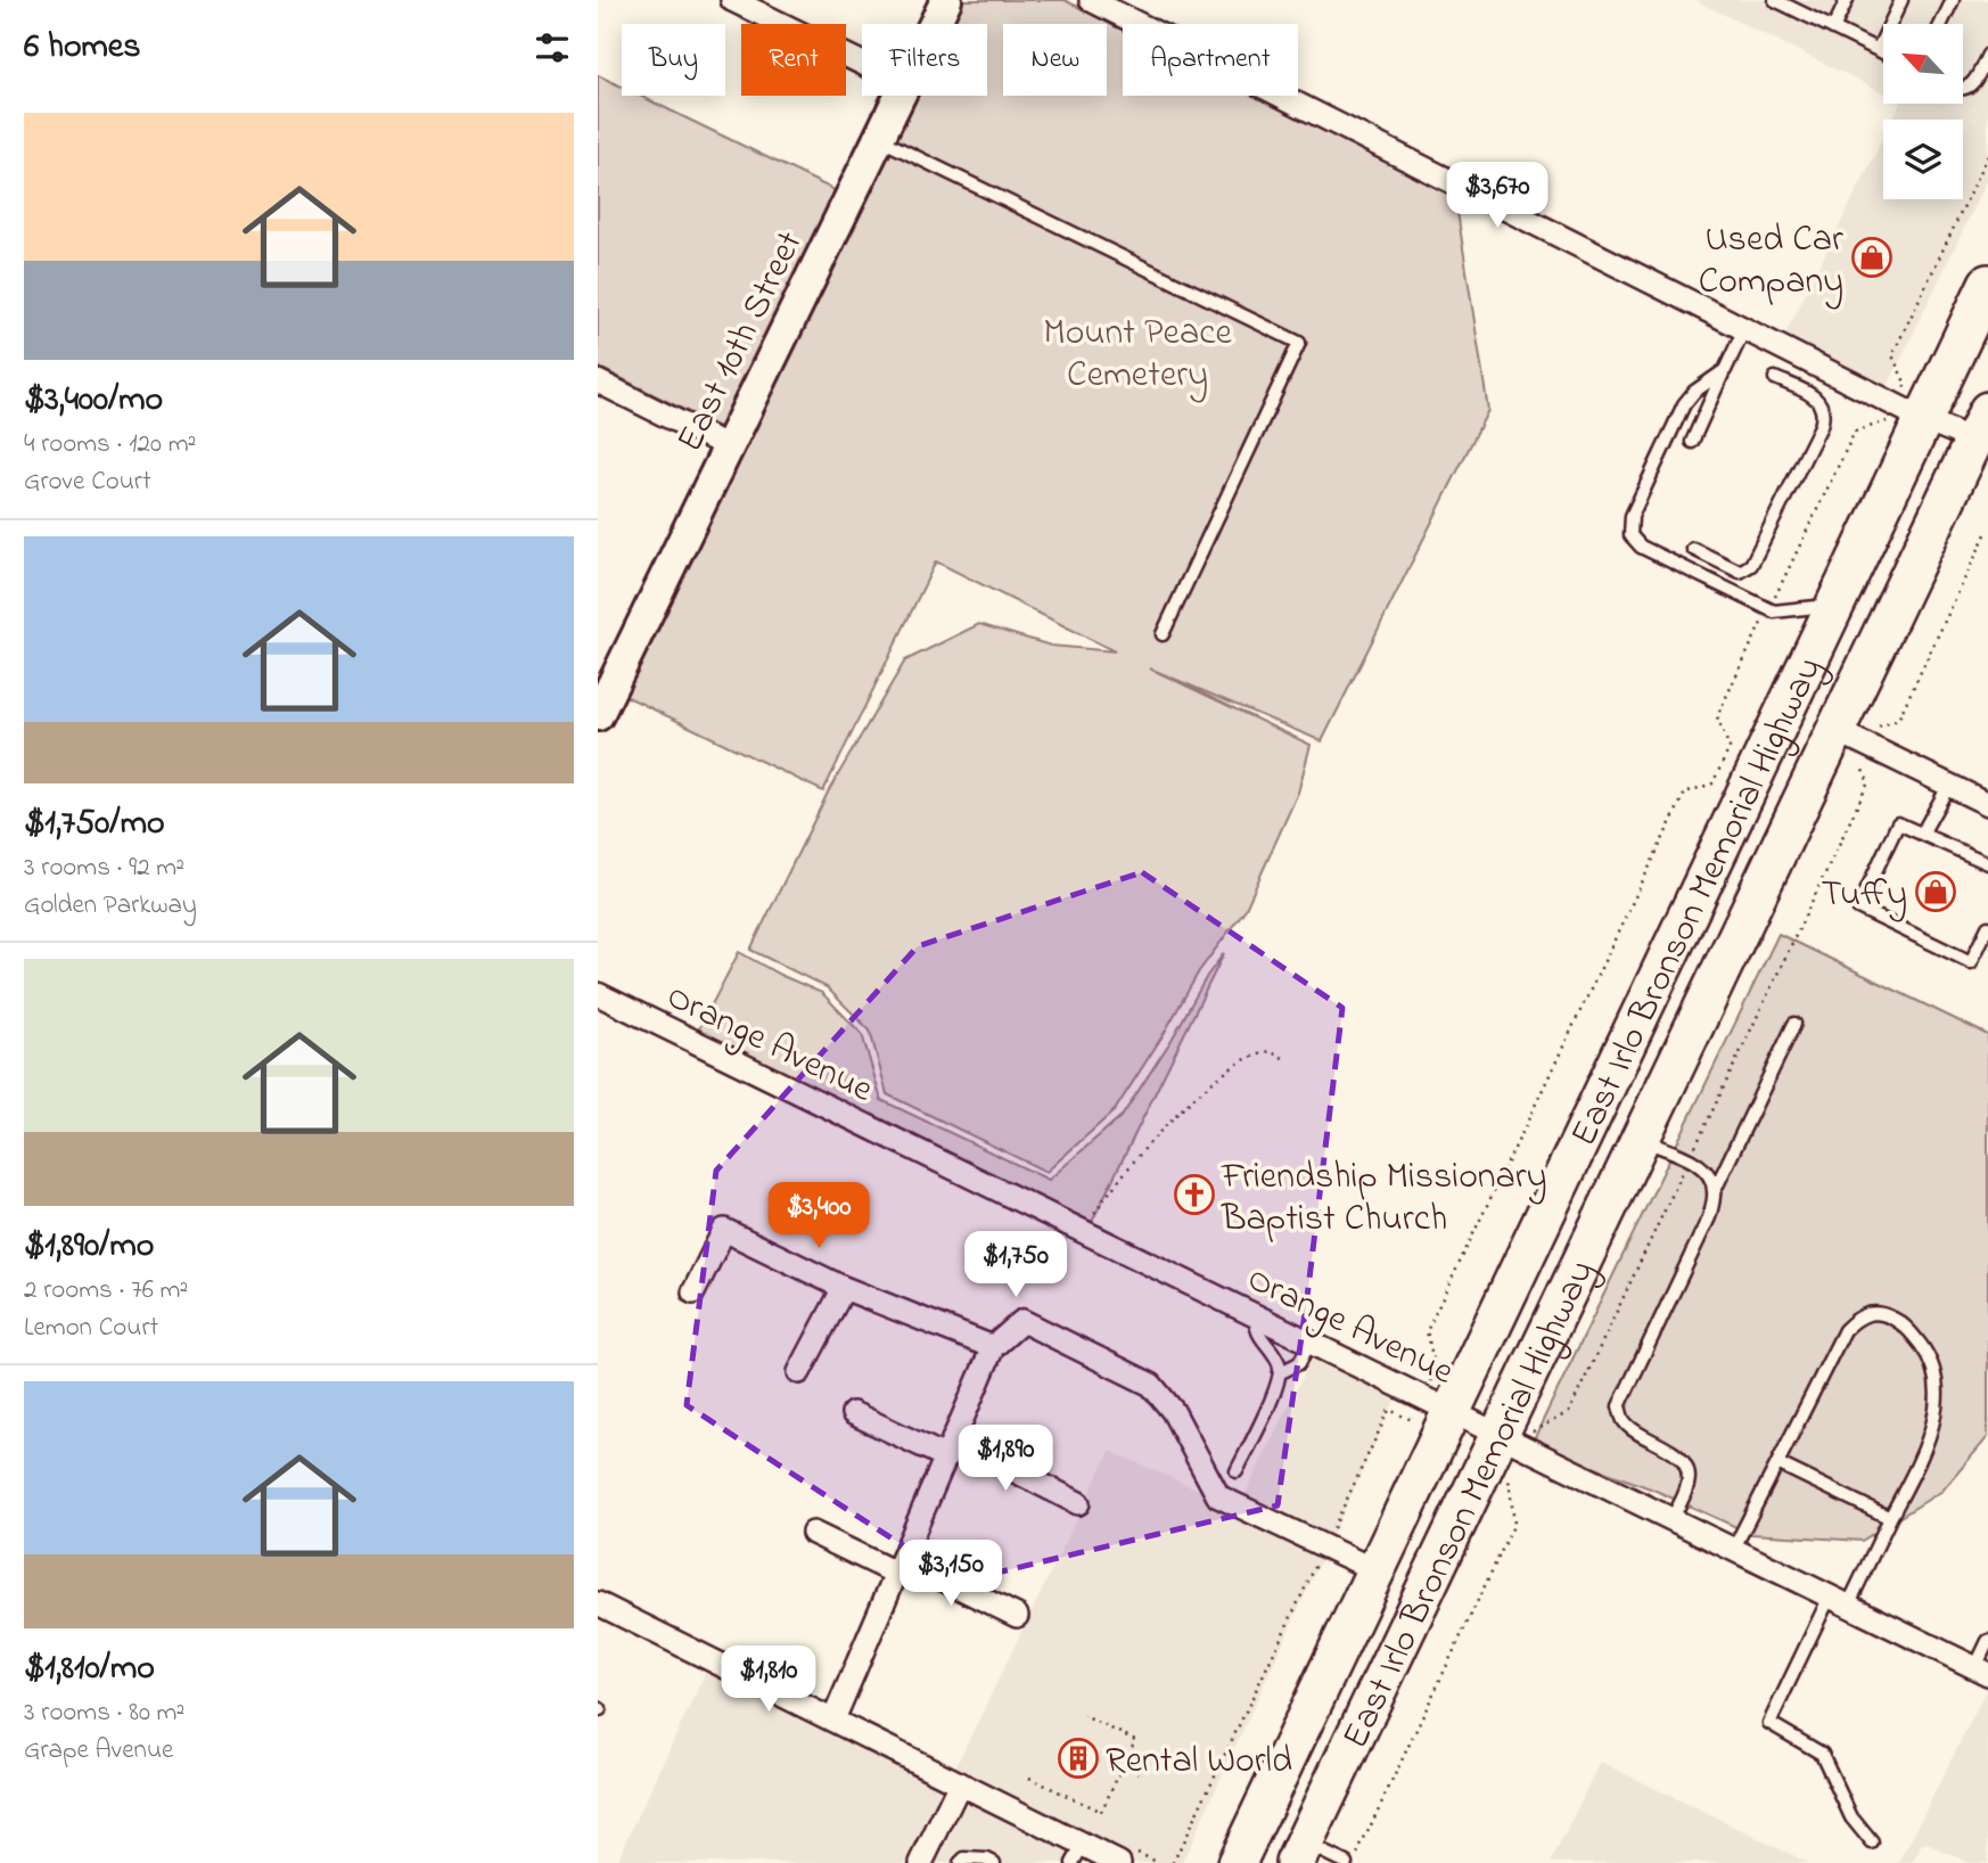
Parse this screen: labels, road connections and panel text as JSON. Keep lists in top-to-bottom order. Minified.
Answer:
{"streets":{"highway":["East Irlo Bronson Memorial Highway"],"street":["East 10th Street","Orange Avenue"]},"crossings":[["East Irlo Bronson Memorial Highway","Orange Avenue"]],"parks":["Mount Peace Cemetery"],"places":{"shop":["Used Car Company","Tuffy"],"church":["Friendship Missionary Baptist Church"],"building":["Rental World"]},"north":"top left","page":{"heading":"6 homes","chip":["Buy","Rent","Filters","New","Apartment"],"list":[{"name":"$3,400/mo","note":"4 rooms · 120 m² · Grove Court"},{"name":"$1,750/mo","note":"3 rooms · 92 m² · Golden Parkway"},{"name":"$1,890/mo","note":"2 rooms · 76 m² · Lemon Court"},{"name":"$1,810/mo","note":"3 rooms · 80 m² · Grape Avenue"}],"price":["$3,670","$3,400","$1,750","$1,890","$3,150","$1,810"]}}
